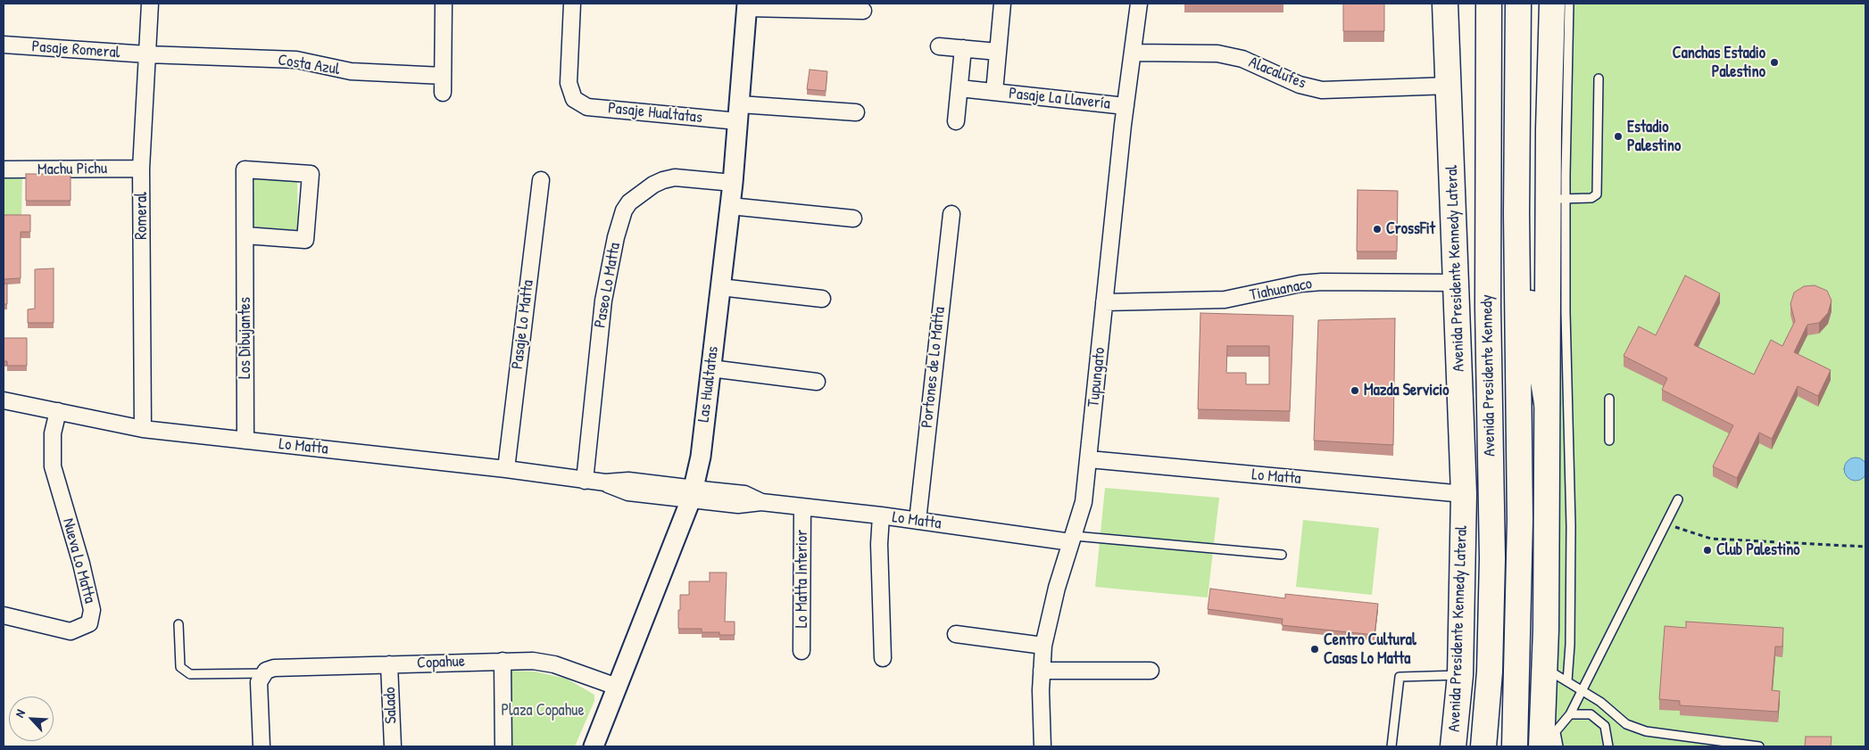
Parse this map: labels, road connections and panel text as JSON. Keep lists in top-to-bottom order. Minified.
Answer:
{"streets":{"main road":["Avenida Presidente Kennedy Lateral","Avenida Presidente Kennedy"],"street":["Pasaje Romeral","Costa Azul","Alacalufes","Pasaje La Llavería","Pasaje Hualtatas","Machu Pichu","Romeral","Paseo Lo Matta","Tiahuanaco","Pasaje Lo Matta","Los Dibujantes","Portones de Lo Matta","Tupungato","Las Hualtatas","Lo Matta","Nueva Lo Matta","Lo Matta Interior","Copahue","Salado"]},"crossings":[["Pasaje Romeral","Costa Azul"],["Pasaje Romeral","Romeral"],["Costa Azul","Romeral"],["Alacalufes","Avenida Presidente Kennedy Lateral"],["Alacalufes","Tupungato"],["Pasaje La Llavería","Tupungato"],["Pasaje Hualtatas","Las Hualtatas"],["Machu Pichu","Romeral"],["Romeral","Lo Matta"],["Avenida Presidente Kennedy Lateral","Tiahuanaco"],["Avenida Presidente Kennedy Lateral","Lo Matta"],["Paseo Lo Matta","Las Hualtatas"],["Paseo Lo Matta","Lo Matta"],["Tiahuanaco","Tupungato"],["Pasaje Lo Matta","Lo Matta"],["Los Dibujantes","Lo Matta"],["Portones de Lo Matta","Lo Matta"],["Tupungato","Lo Matta"],["Las Hualtatas","Lo Matta"],["Las Hualtatas","Copahue"],["Lo Matta","Nueva Lo Matta"],["Lo Matta","Lo Matta Interior"],["Copahue","Salado"]],"parks":["Plaza Copahue"],"places":["Canchas Estadio Palestino","Estadio Palestino","CrossFit","Mazda Servicio","Club Palestino","Centro Cultural Casas Lo Matta"],"north":"top left"}
